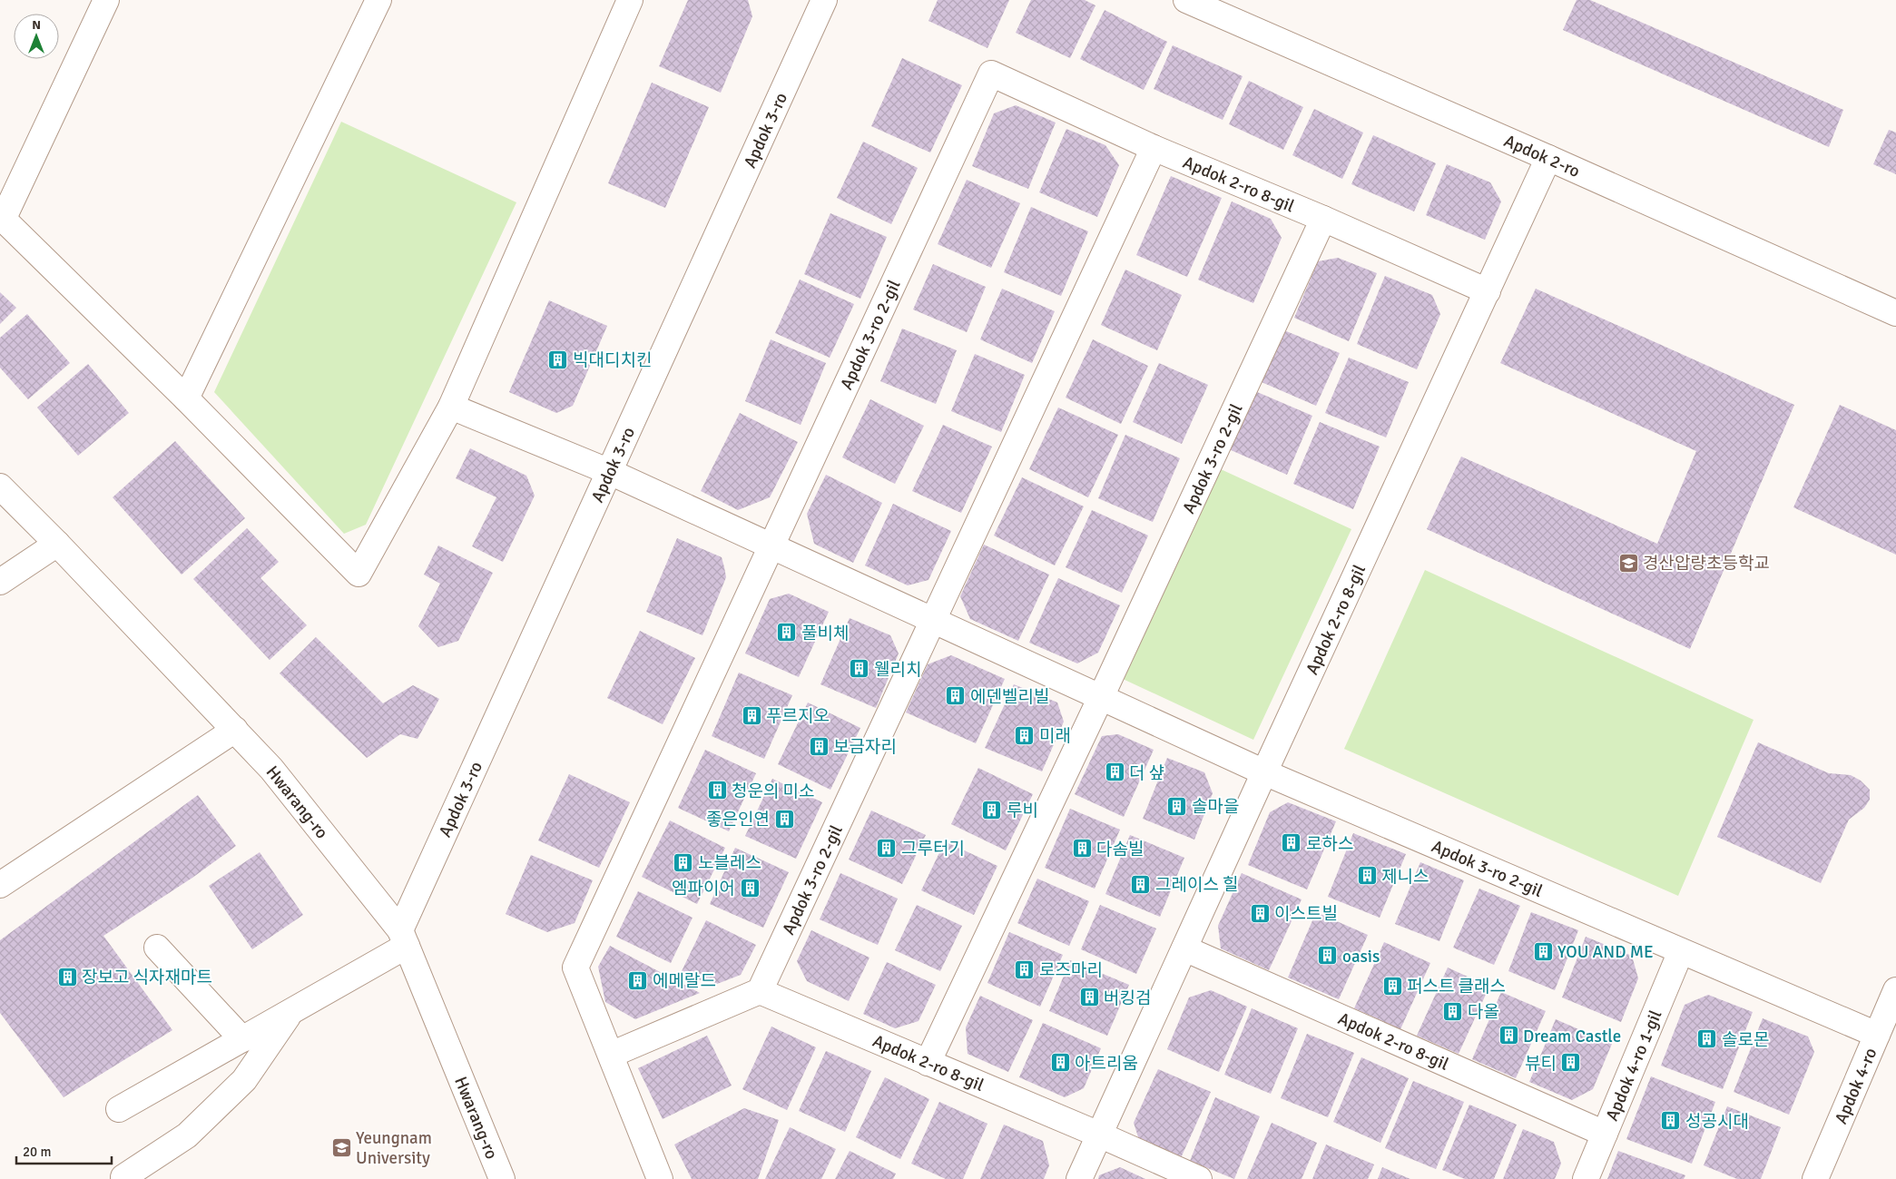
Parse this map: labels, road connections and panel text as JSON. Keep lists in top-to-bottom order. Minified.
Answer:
{"streets":{"street":["Apdok 3-ro","Apdok 2-ro","Apdok 2-ro 8-gil","Apdok 3-ro 2-gil","Hwarang-ro","Apdok 4-ro 1-gil","Apdok 4-ro"]},"crossings":[["Apdok 3-ro","Apdok 3-ro 2-gil"],["Apdok 3-ro","Hwarang-ro"],["Apdok 2-ro","Apdok 2-ro 8-gil"],["Apdok 2-ro 8-gil","Apdok 3-ro 2-gil"],["Apdok 2-ro 8-gil","Apdok 4-ro 1-gil"],["Apdok 3-ro 2-gil","Apdok 4-ro 1-gil"],["Apdok 3-ro 2-gil","Apdok 4-ro"]],"places":{"building":["빅대디치킨","풀비체","웰리치","에덴벨리빌","푸르지오","미래","보금자리","더 샾","청운의 미소","솔마을","루비","좋은인연","로하스","그루터기","다솜빌","노블레스","제니스","그레이스 힐","엠파이어","이스트빌","YOU AND ME","oasis","로즈마리","장보고 식자재마트","에메랄드","퍼스트 클래스","버킹검","다올","Dream Castle","솔로몬","아트리움","뷰티","성공시대"],"school or university":["경산압량초등학교","Yeungnam University"]},"scale_bar":"20 m","north":"top"}
